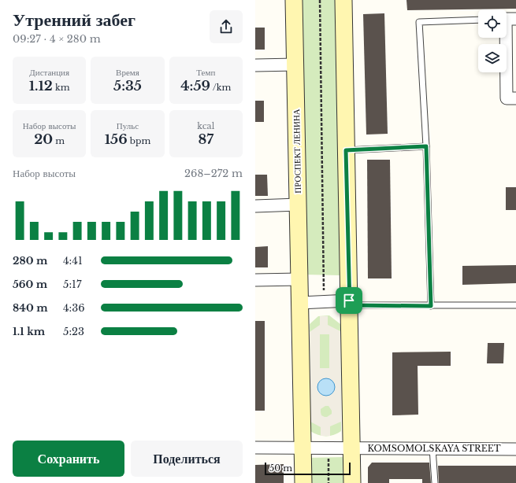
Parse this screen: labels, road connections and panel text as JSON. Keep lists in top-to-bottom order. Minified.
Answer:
{"streets":{"street":["ПРОСПЕКТ ЛЕНИНА","KOMSOMOLSKAYA STREET"]},"scale_bar":"50 m","page":{"heading":["Утренний забег","09:27 · 4 × 280 m"],"stats":[["Дистанция","1.12 km"],["Время","5:35"],["Темп","4:59 /km"],["Набор высоты","20 m"],["Пульс","156 bpm"],["kcal","87"]],"chart":["Набор высоты","268–272 m"],"list":[{"name":"280 m","note":"4:41"},{"name":"560 m","note":"5:17"},{"name":"840 m","note":"4:36"},{"name":"1.1 km","note":"5:23"}],"buttons":["Сохранить","Поделиться"],"scale":"50 m"}}
